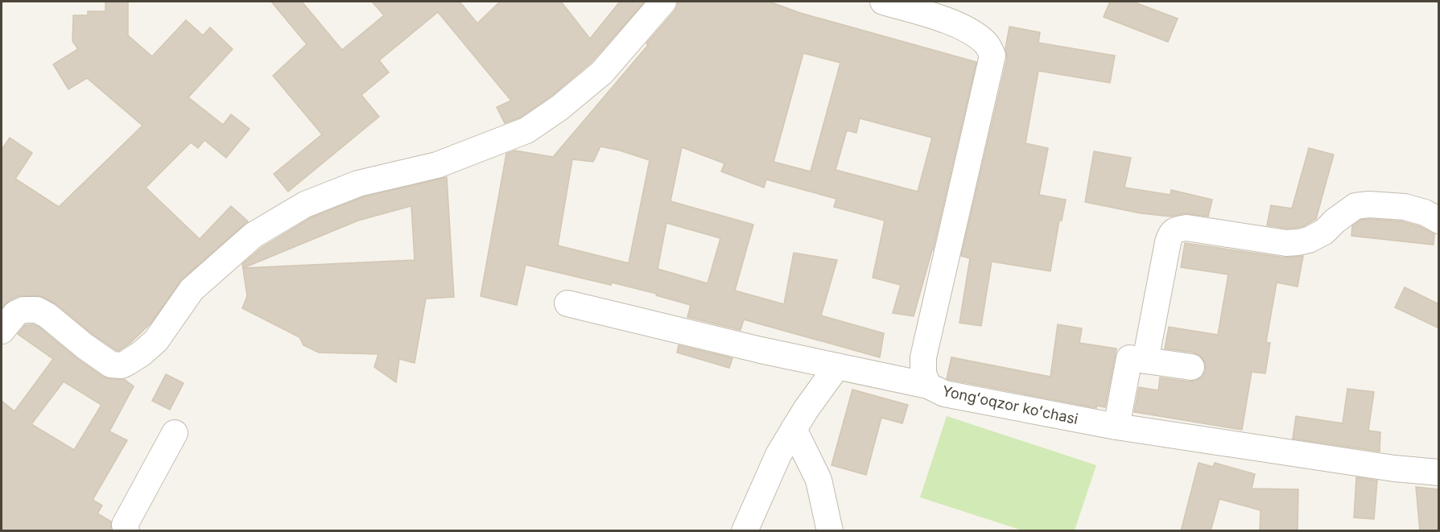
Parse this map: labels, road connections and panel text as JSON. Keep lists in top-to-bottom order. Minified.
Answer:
{"streets":{"street":["Yongʻoqzor koʻchasi"]}}
